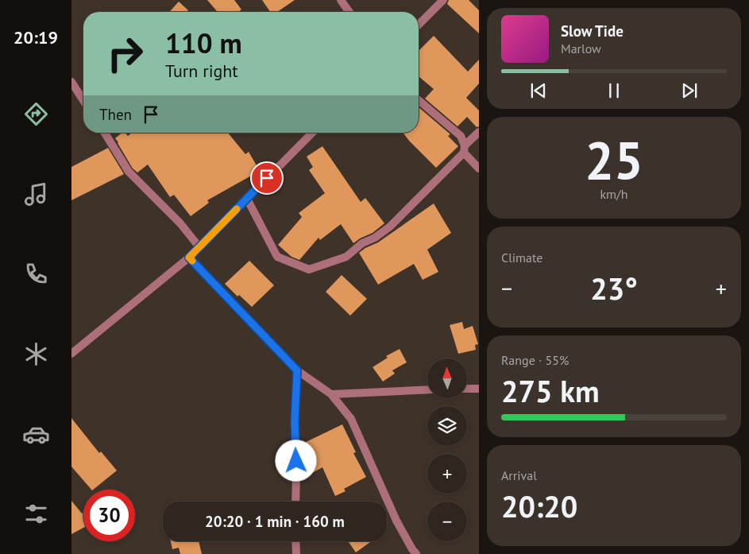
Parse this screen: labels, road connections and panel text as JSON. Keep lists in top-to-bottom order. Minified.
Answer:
{"north":"top","page":{"tabs":"20:19","turn":["110 m","Turn right"],"song":["Slow Tide","Marlow"],"then":"Then","tile":[["25","km/h"],"Climate",["Range · 55%","275 km"],["Arrival","20:20"]],"heat":["−","23°","+"],"map_buttons":["+","−"],"limit":"30","trip":"20:20 · 1 min · 160 m"}}
